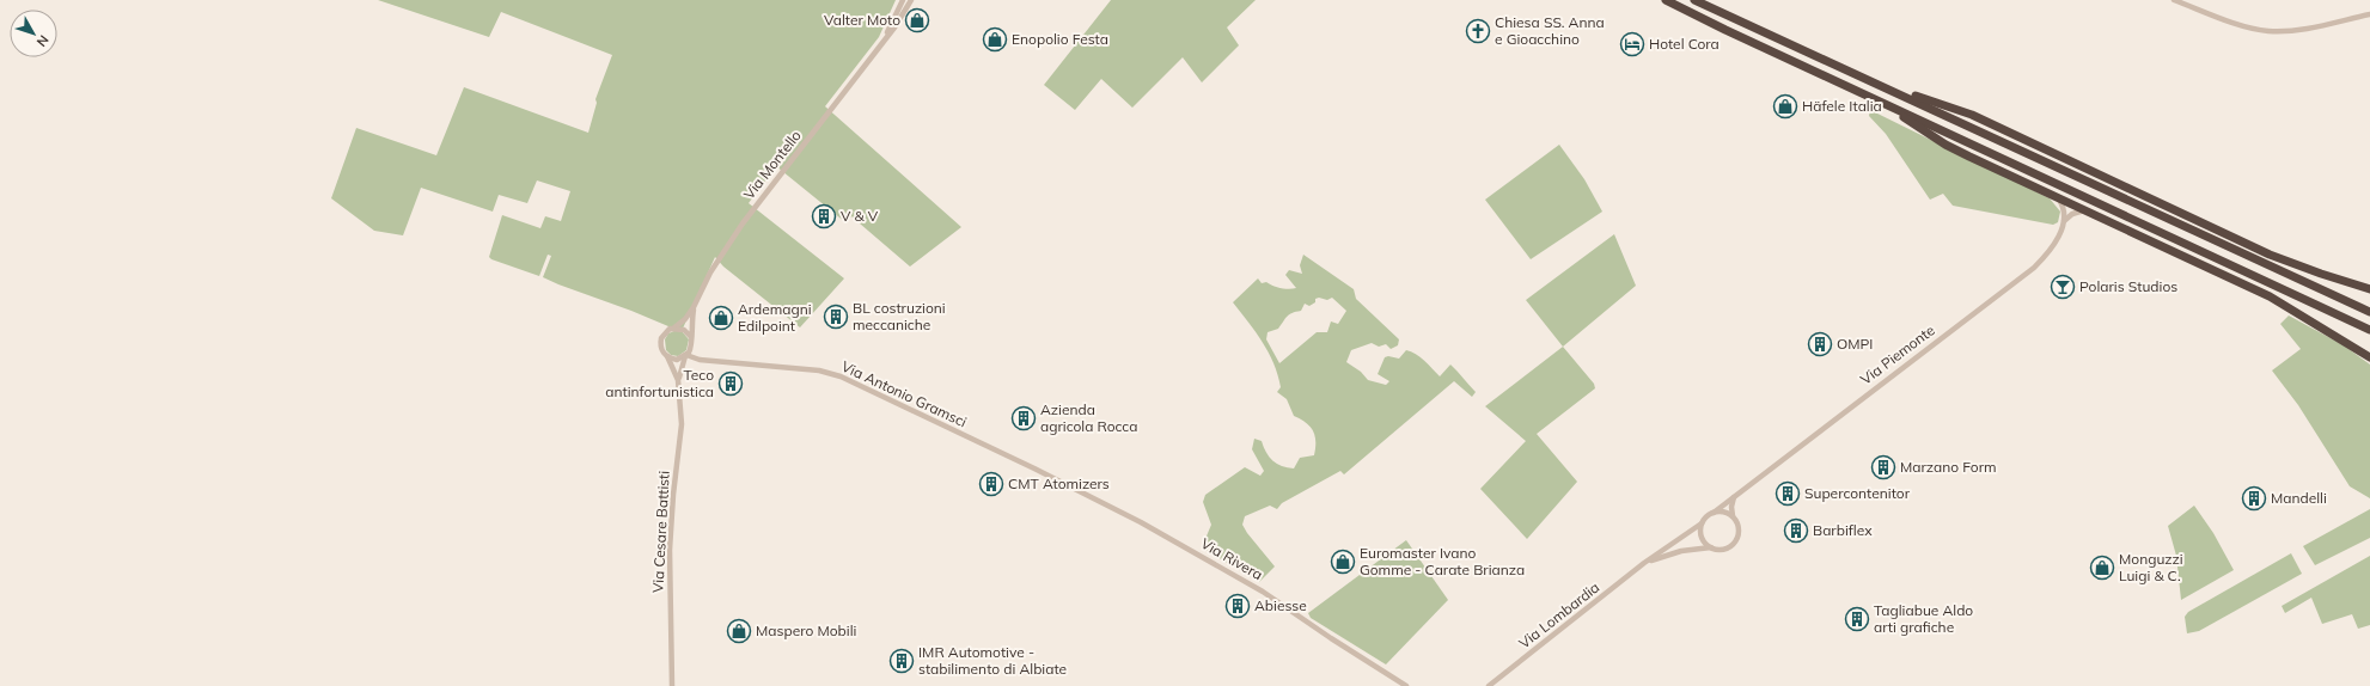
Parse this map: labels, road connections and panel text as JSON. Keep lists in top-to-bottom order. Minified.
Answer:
{"streets":{"street":["Via Montello","Via Piemonte","Via Antonio Gramsci","Via Cesare Battisti","Via Rivera","Via Lombardia"]},"crossings":[["Via Montello","Via Antonio Gramsci"],["Via Montello","Via Cesare Battisti"],["Via Piemonte","Via Lombardia"],["Via Antonio Gramsci","Via Cesare Battisti"],["Via Antonio Gramsci","Via Rivera"]],"places":{"shop":["Valter Moto","Enopolio Festa","Häfele Italia","Ardemagni Edilpoint","Euromaster Ivano Gomme - Carate Brianza","Monguzzi Luigi & C.","Maspero Mobili"],"church":["Chiesa SS. Anna e Gioacchino"],"hotel":["Hotel Cora"],"building":["V & V","BL costruzioni meccaniche","OMPI","Teco antinfortunistica","Azienda agricola Rocca","Marzano Form","CMT Atomizers","Supercontenitor","Mandelli","Barbiflex","Abiesse","Tagliabue Aldo arti grafiche","IMR Automotive - stabilimento di Albiate"],"bar":["Polaris Studios"]},"north":"bottom right"}
